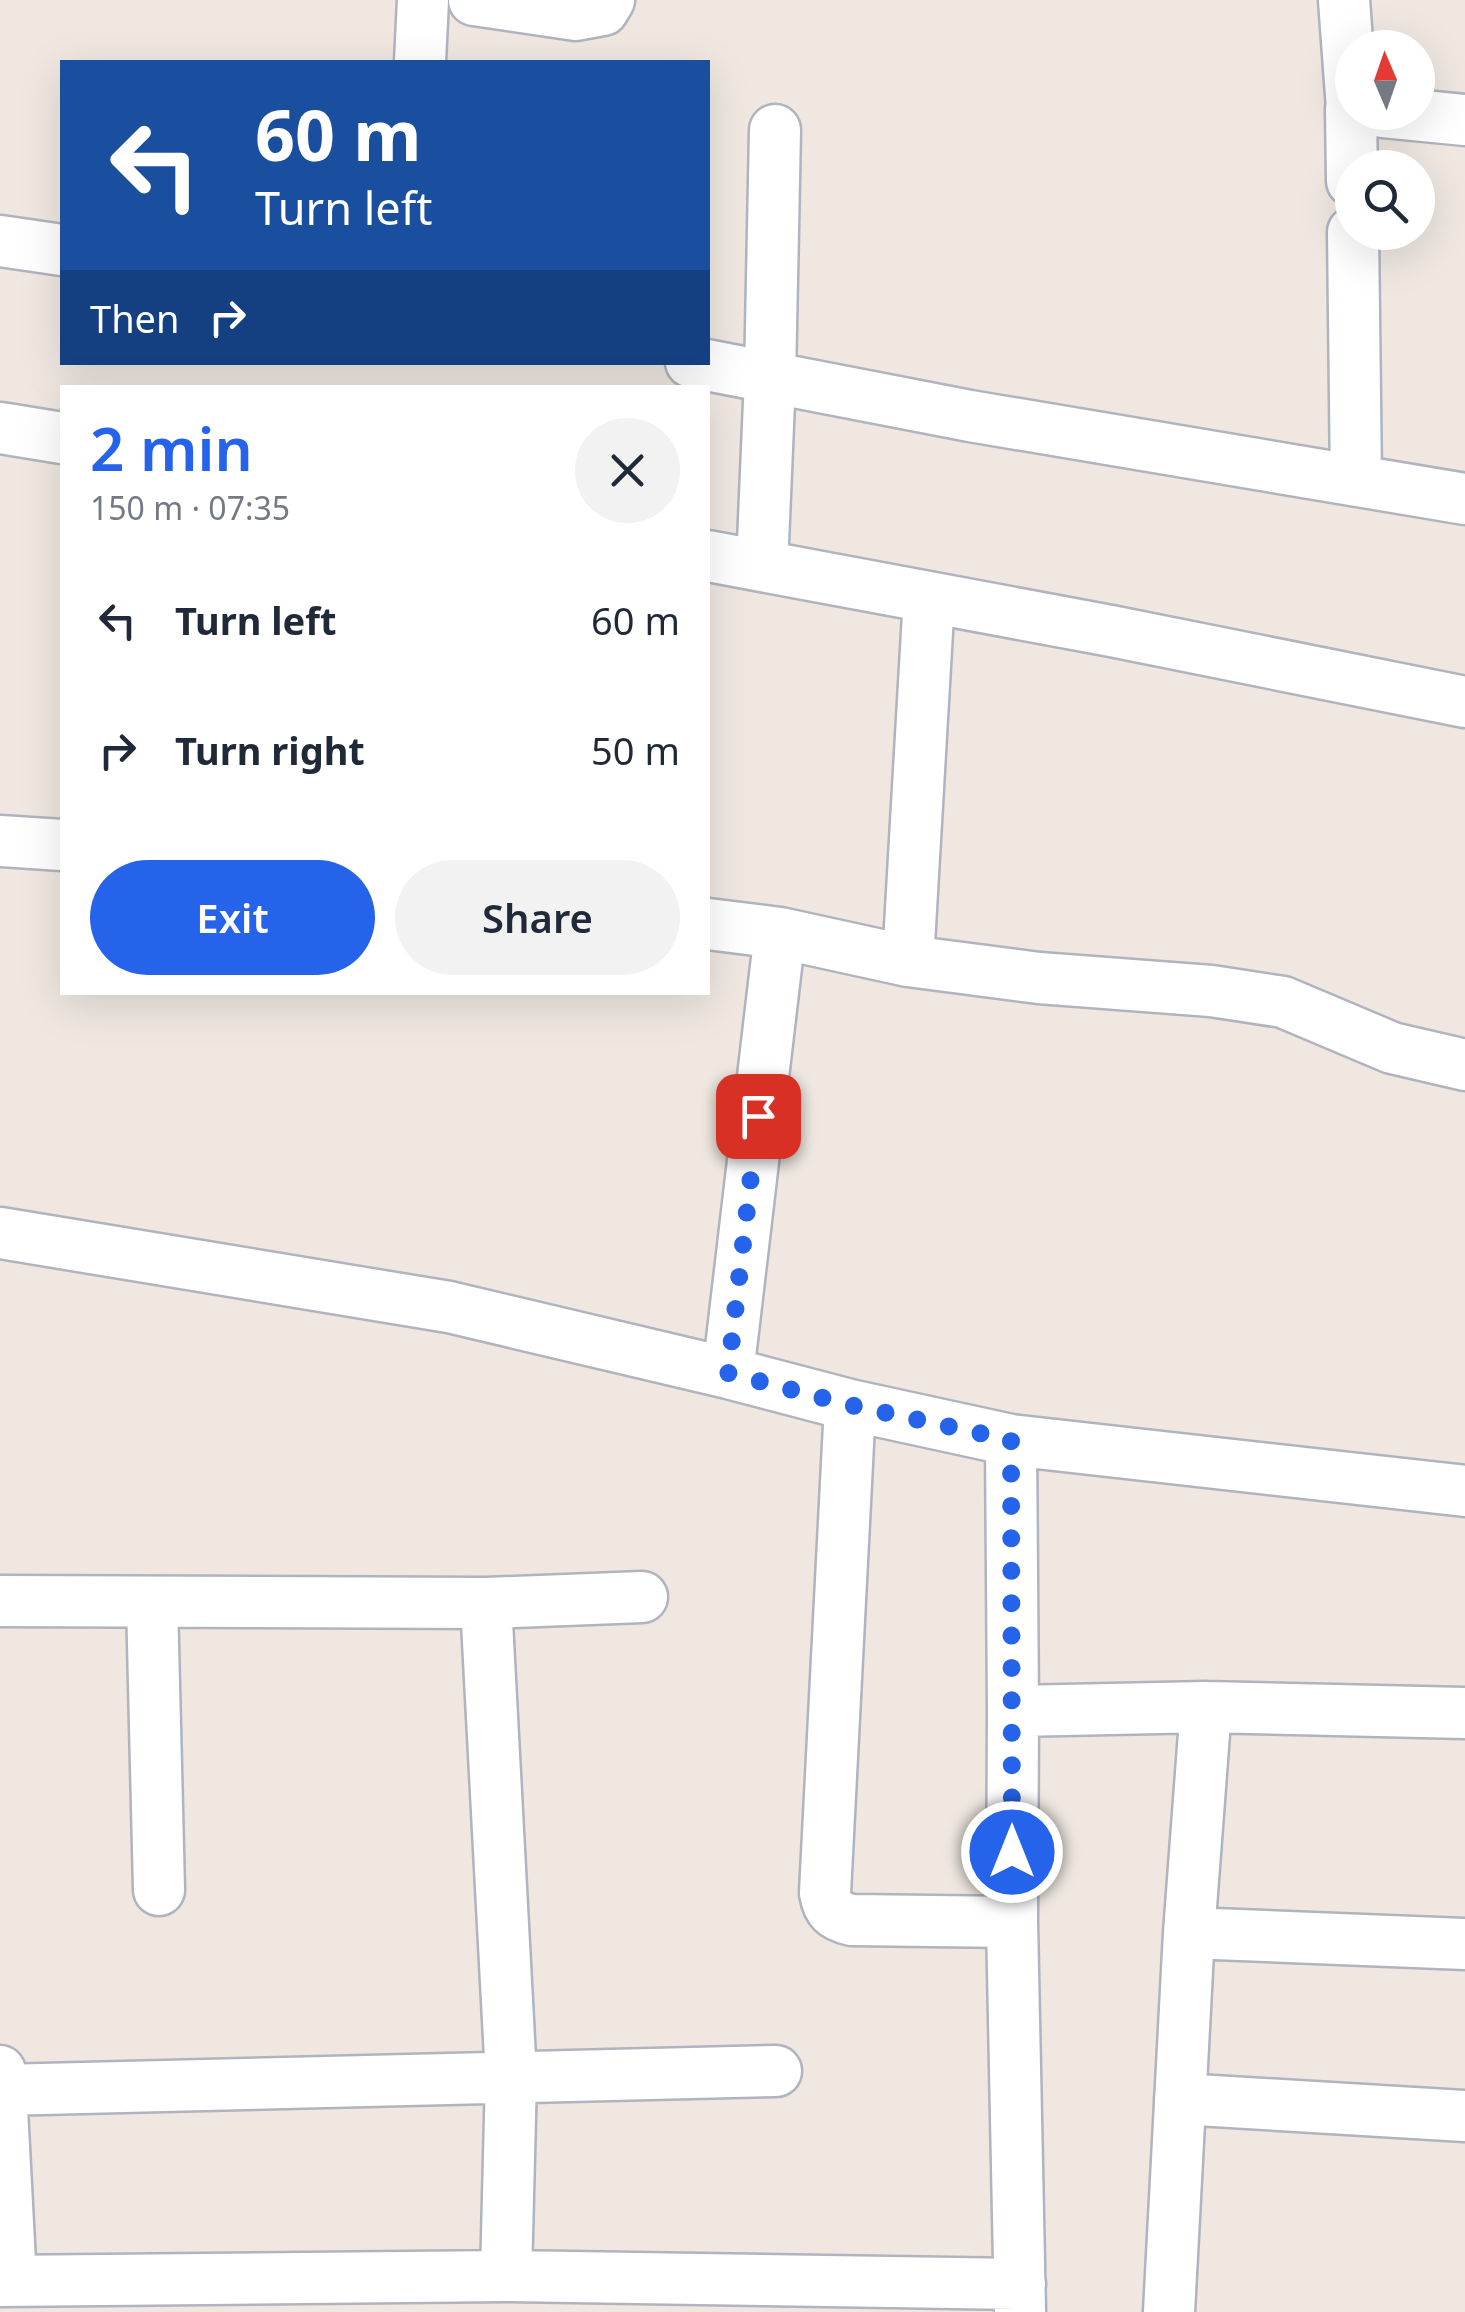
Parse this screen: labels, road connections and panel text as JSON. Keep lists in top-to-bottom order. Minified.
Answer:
{"north":"top","page":{"turn":["60 m","Turn left"],"then":"Then","heading":["2 min","150 m · 07:35"],"list":[{"name":"Turn left","value":"60 m"},{"name":"Turn right","value":"50 m"}],"buttons":["Exit","Share"]}}
